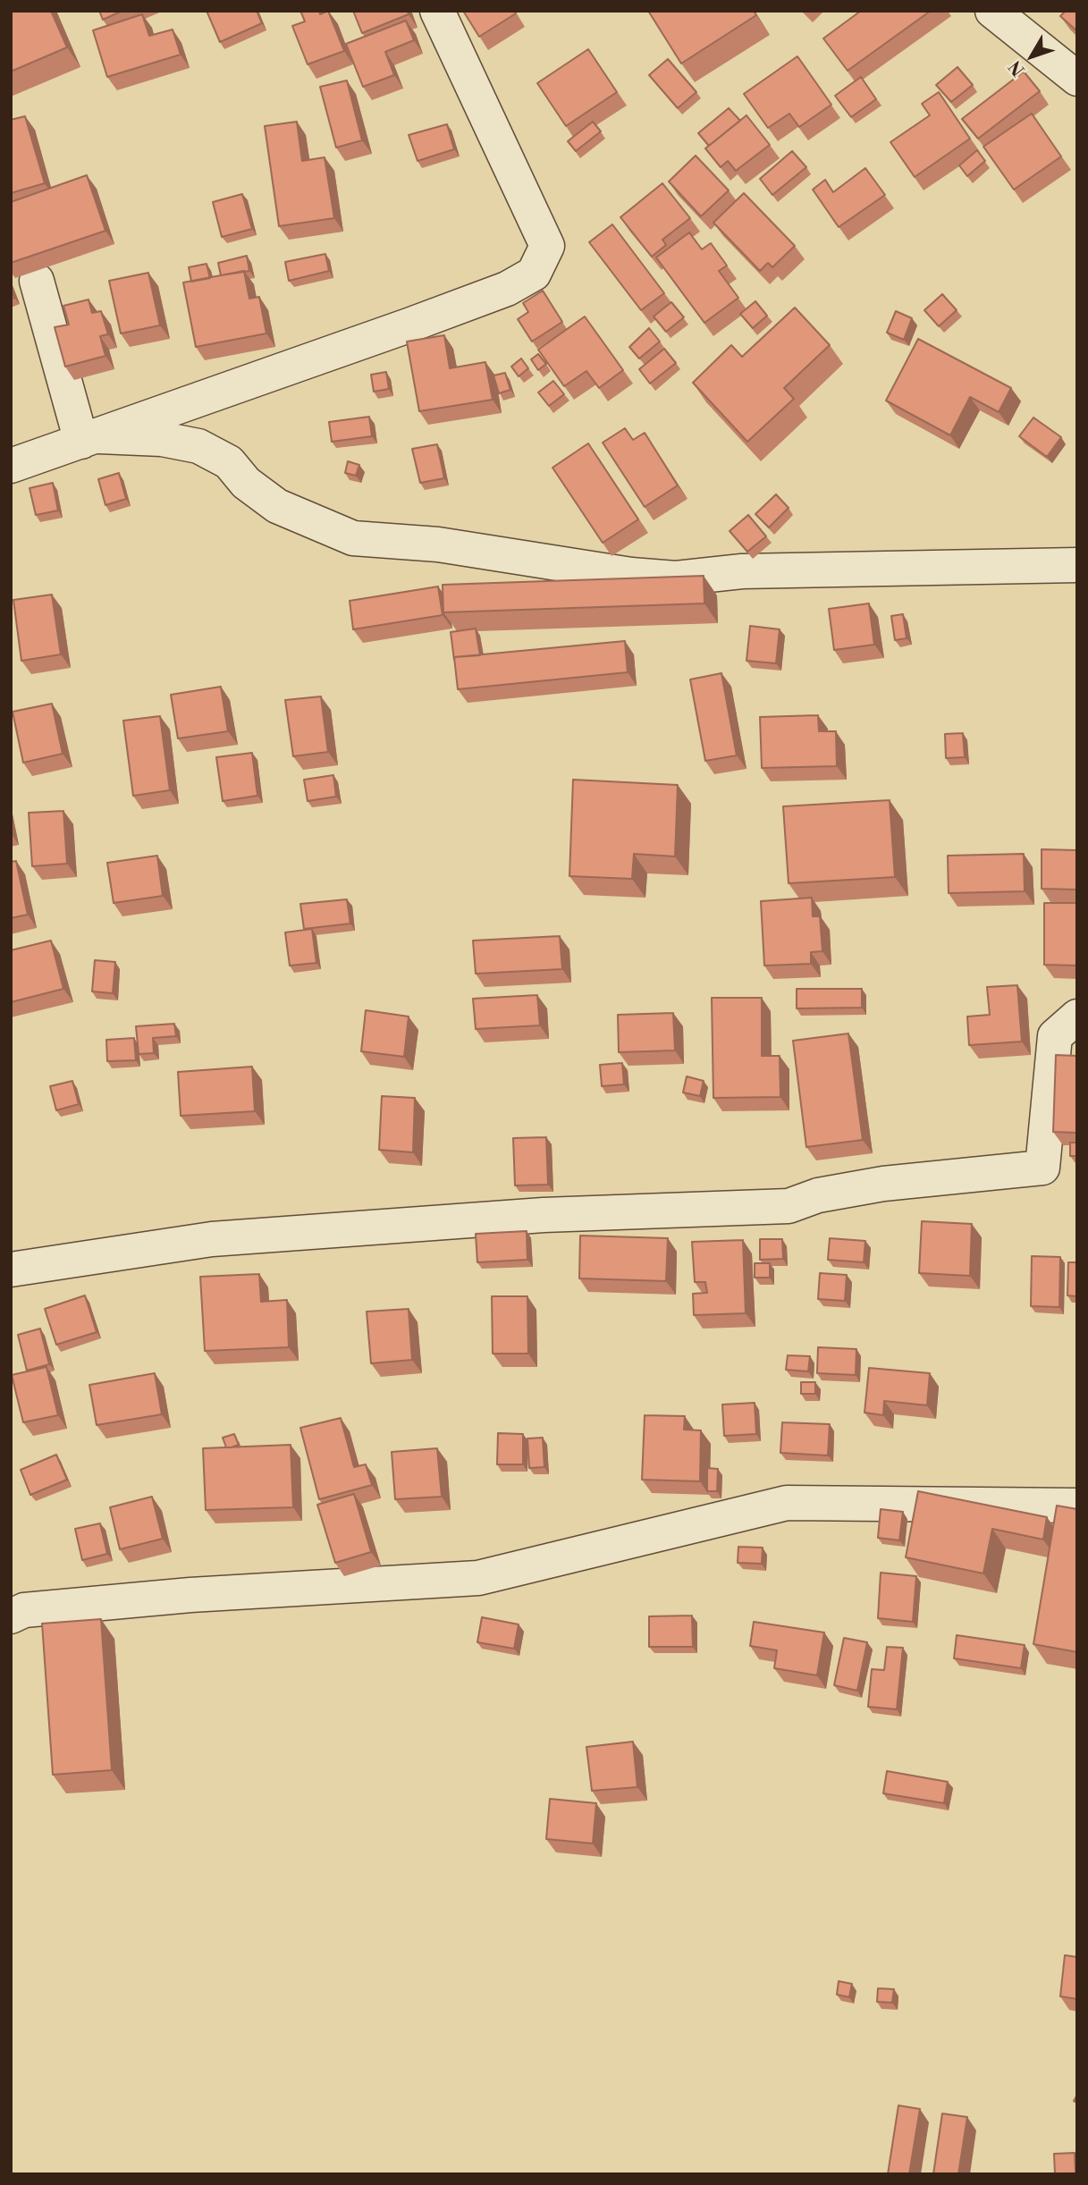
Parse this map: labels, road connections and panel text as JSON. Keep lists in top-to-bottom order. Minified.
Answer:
{"north":"bottom left"}
